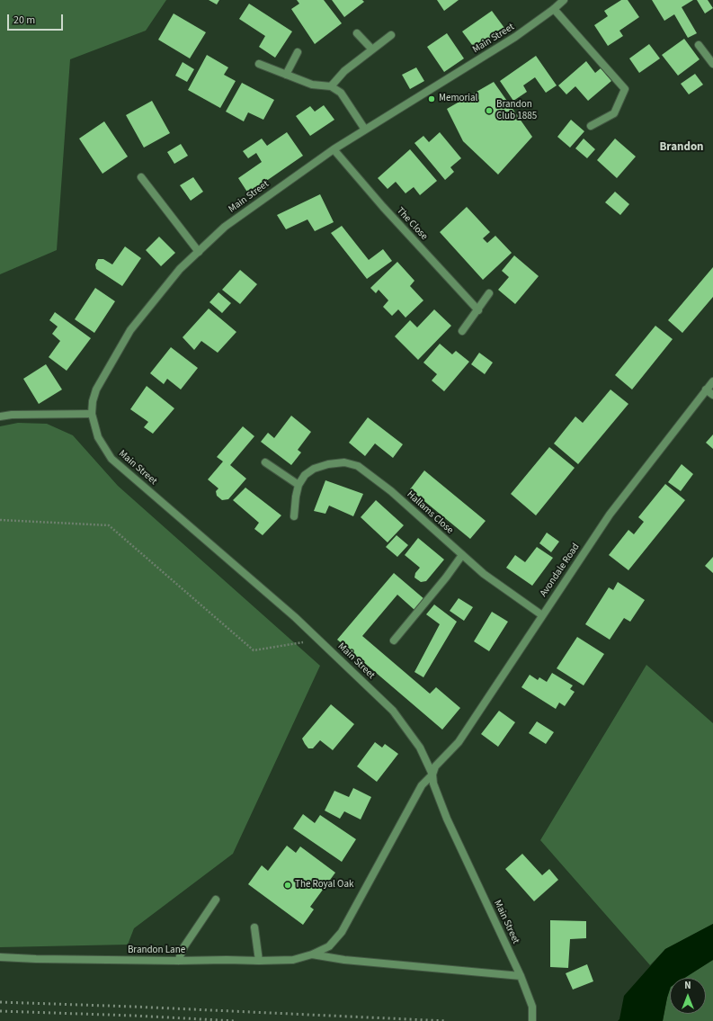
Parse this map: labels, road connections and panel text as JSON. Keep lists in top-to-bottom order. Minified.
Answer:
{"streets":{"street":["Main Street","The Close","Hallams Close","Avondale Road","Brandon Lane"]},"crossings":[["Main Street","The Close"],["Main Street","Avondale Road"],["Hallams Close","Avondale Road"],["Avondale Road","Brandon Lane"]],"districts":["Brandon"],"places":["Memorial","Brandon Club 1885","The Royal Oak"],"scale_bar":"20 m","north":"top"}
